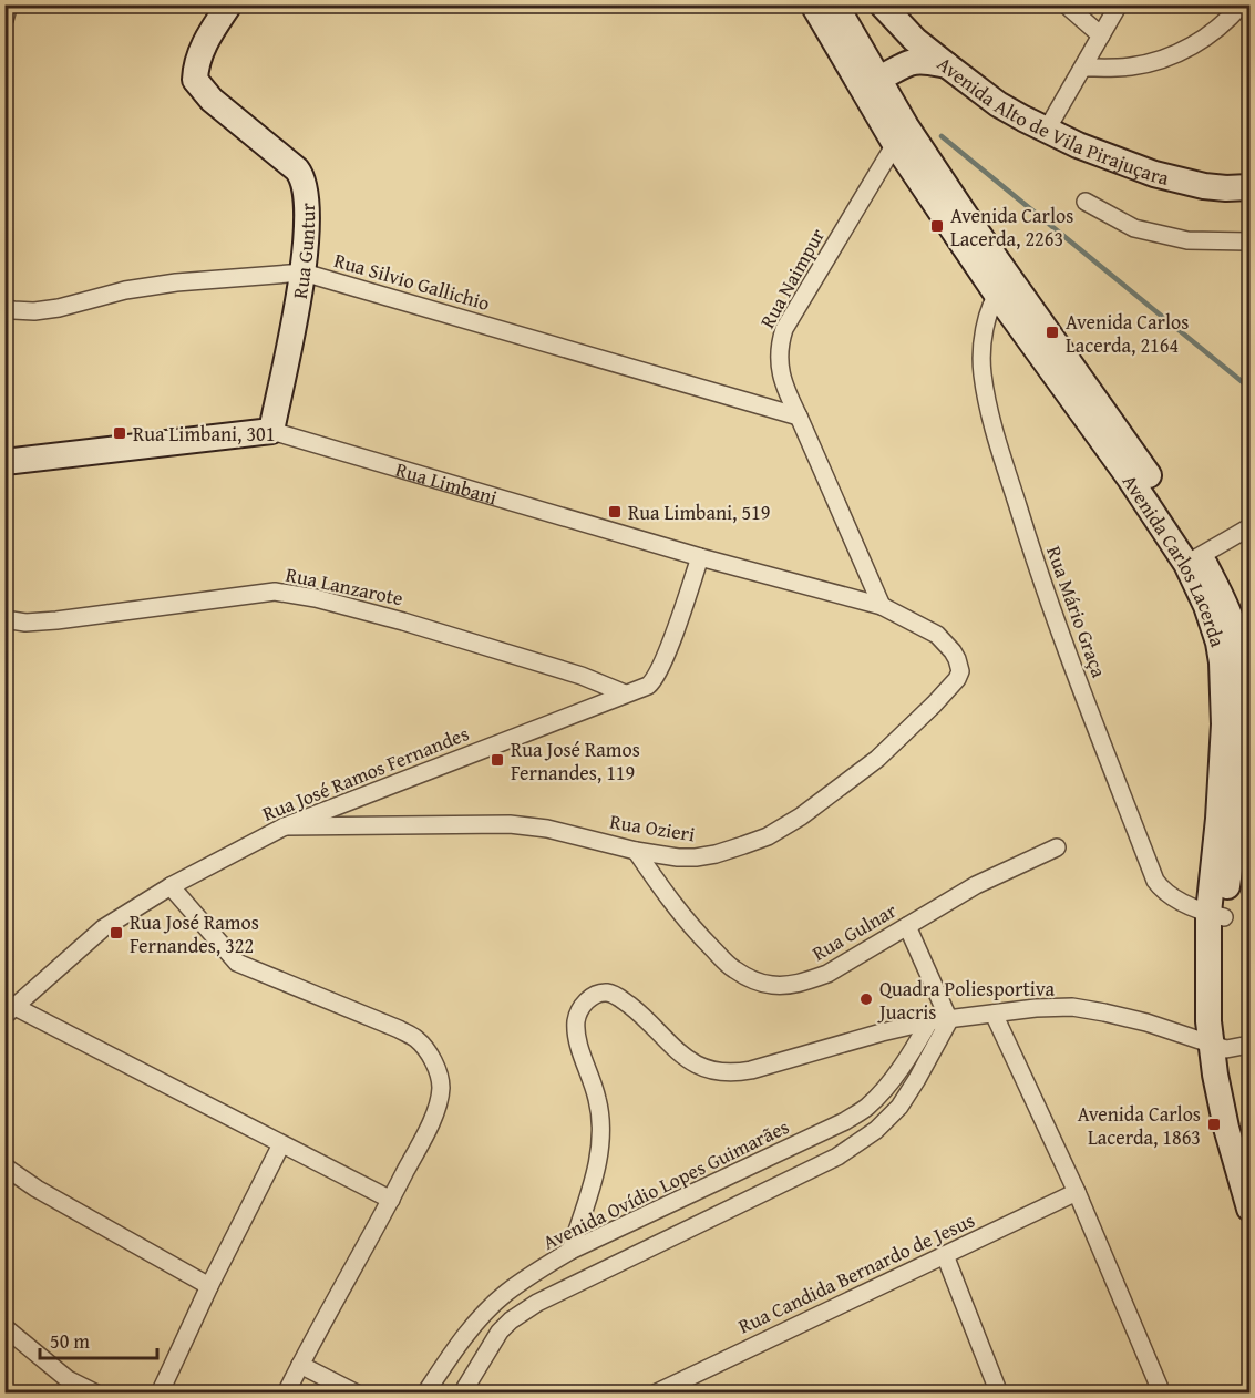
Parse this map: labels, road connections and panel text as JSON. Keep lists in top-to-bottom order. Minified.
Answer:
{"streets":{"main road":["Avenida Alto de Vila Pirajuçara","Rua Guntur","Rua Limbani","Avenida Carlos Lacerda"],"street":["Rua Naimpur","Rua Silvio Gallichio","Rua Lanzarote","Rua Mário Graça","Rua José Ramos Fernandes","Rua Ozieri","Rua Gulnar","Avenida Ovídio Lopes Guimarães","Rua Candida Bernardo de Jesus"]},"crossings":[["Rua Guntur","Rua Silvio Gallichio"],["Rua Guntur","Rua Limbani"],["Rua Naimpur","Rua Silvio Gallichio"],["Rua Naimpur","Rua Limbani"],["Rua Naimpur","Avenida Carlos Lacerda"],["Rua Naimpur","Rua Ozieri"],["Rua Limbani","Rua José Ramos Fernandes"],["Rua Limbani","Rua Ozieri"],["Avenida Carlos Lacerda","Rua Mário Graça"],["Rua Lanzarote","Rua José Ramos Fernandes"],["Rua José Ramos Fernandes","Rua Ozieri"],["Rua Ozieri","Rua Gulnar"]],"places":{"transit":["Avenida Carlos Lacerda, 2263","Avenida Carlos Lacerda, 2164","Rua Limbani, 301","Rua Limbani, 519","Rua José Ramos Fernandes, 119","Rua José Ramos Fernandes, 322","Avenida Carlos Lacerda, 1863"],"other":["Quadra Poliesportiva Juacris"]},"scale_bar":"50 m"}
